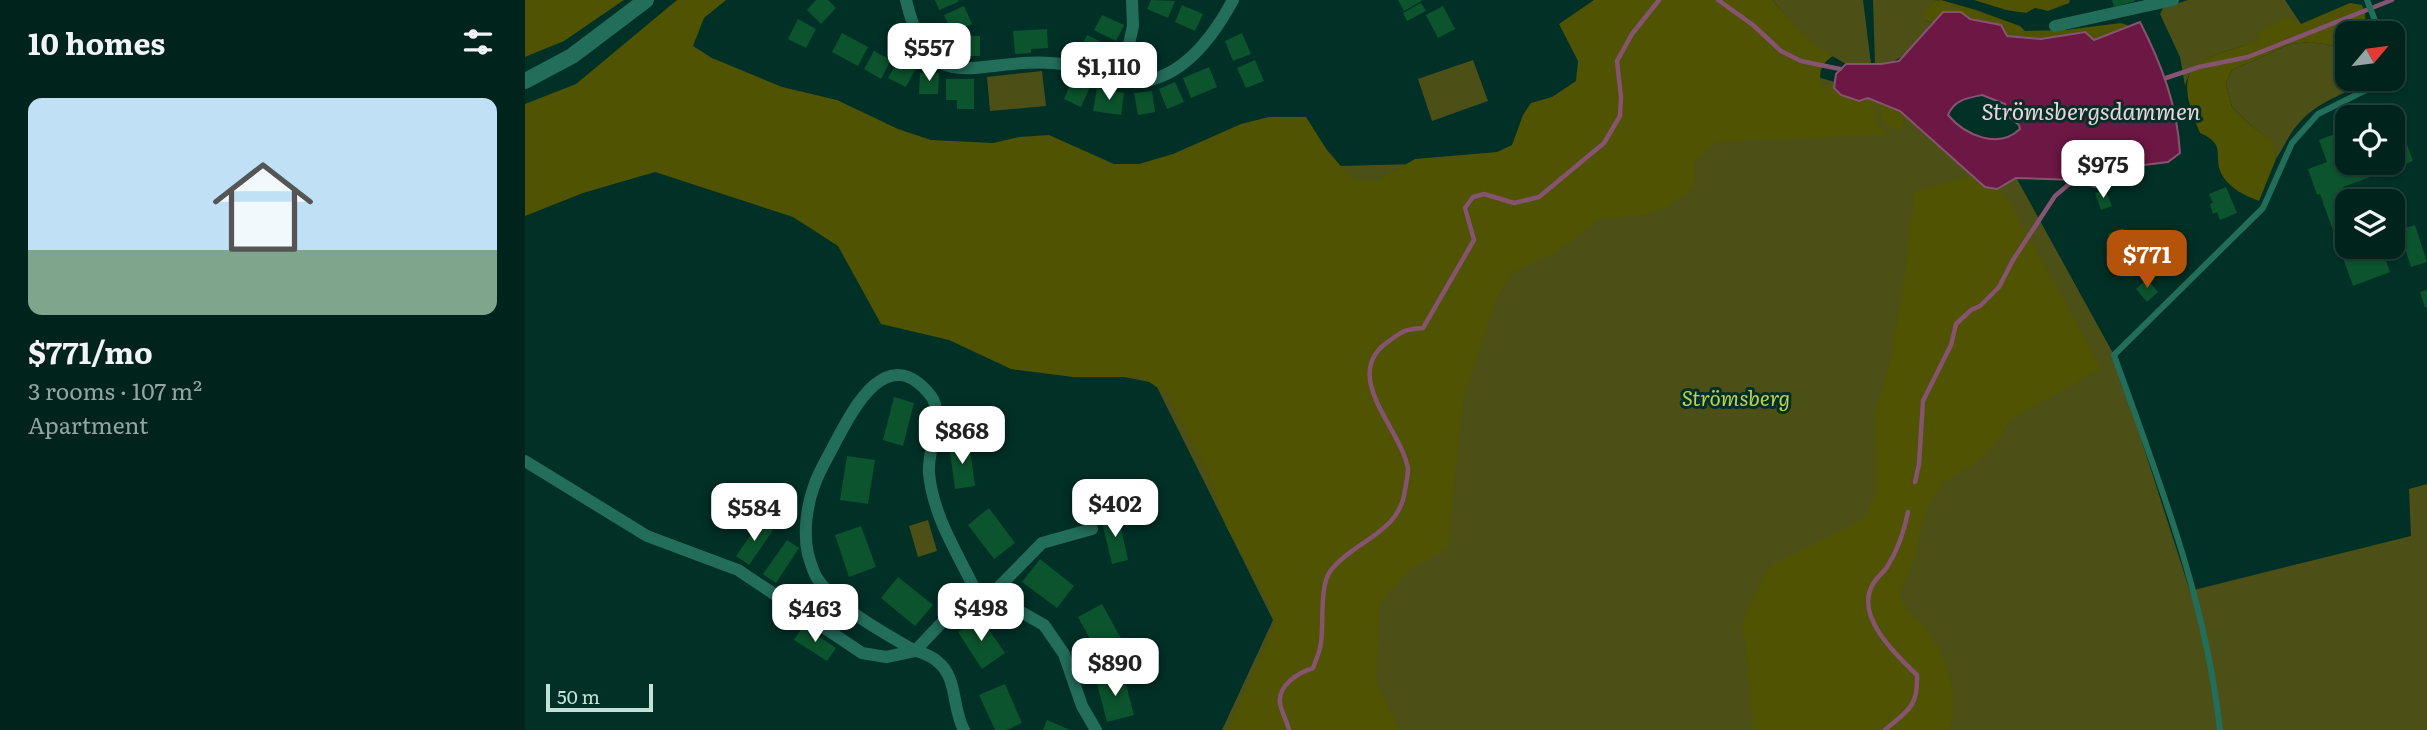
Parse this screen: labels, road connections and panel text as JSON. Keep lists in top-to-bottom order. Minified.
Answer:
{"water":["Strömsbergsdammen"],"parks":["Strömsberg"],"scale_bar":"50 m","north":"top right","page":{"heading":"10 homes","price":["$557","$1,110","$975","$771","$868","$402","$584","$498","$463","$890"],"list":[{"name":"$771/mo","note":"3 rooms · 107 m² · Apartment"}],"scale":"50 m"}}
